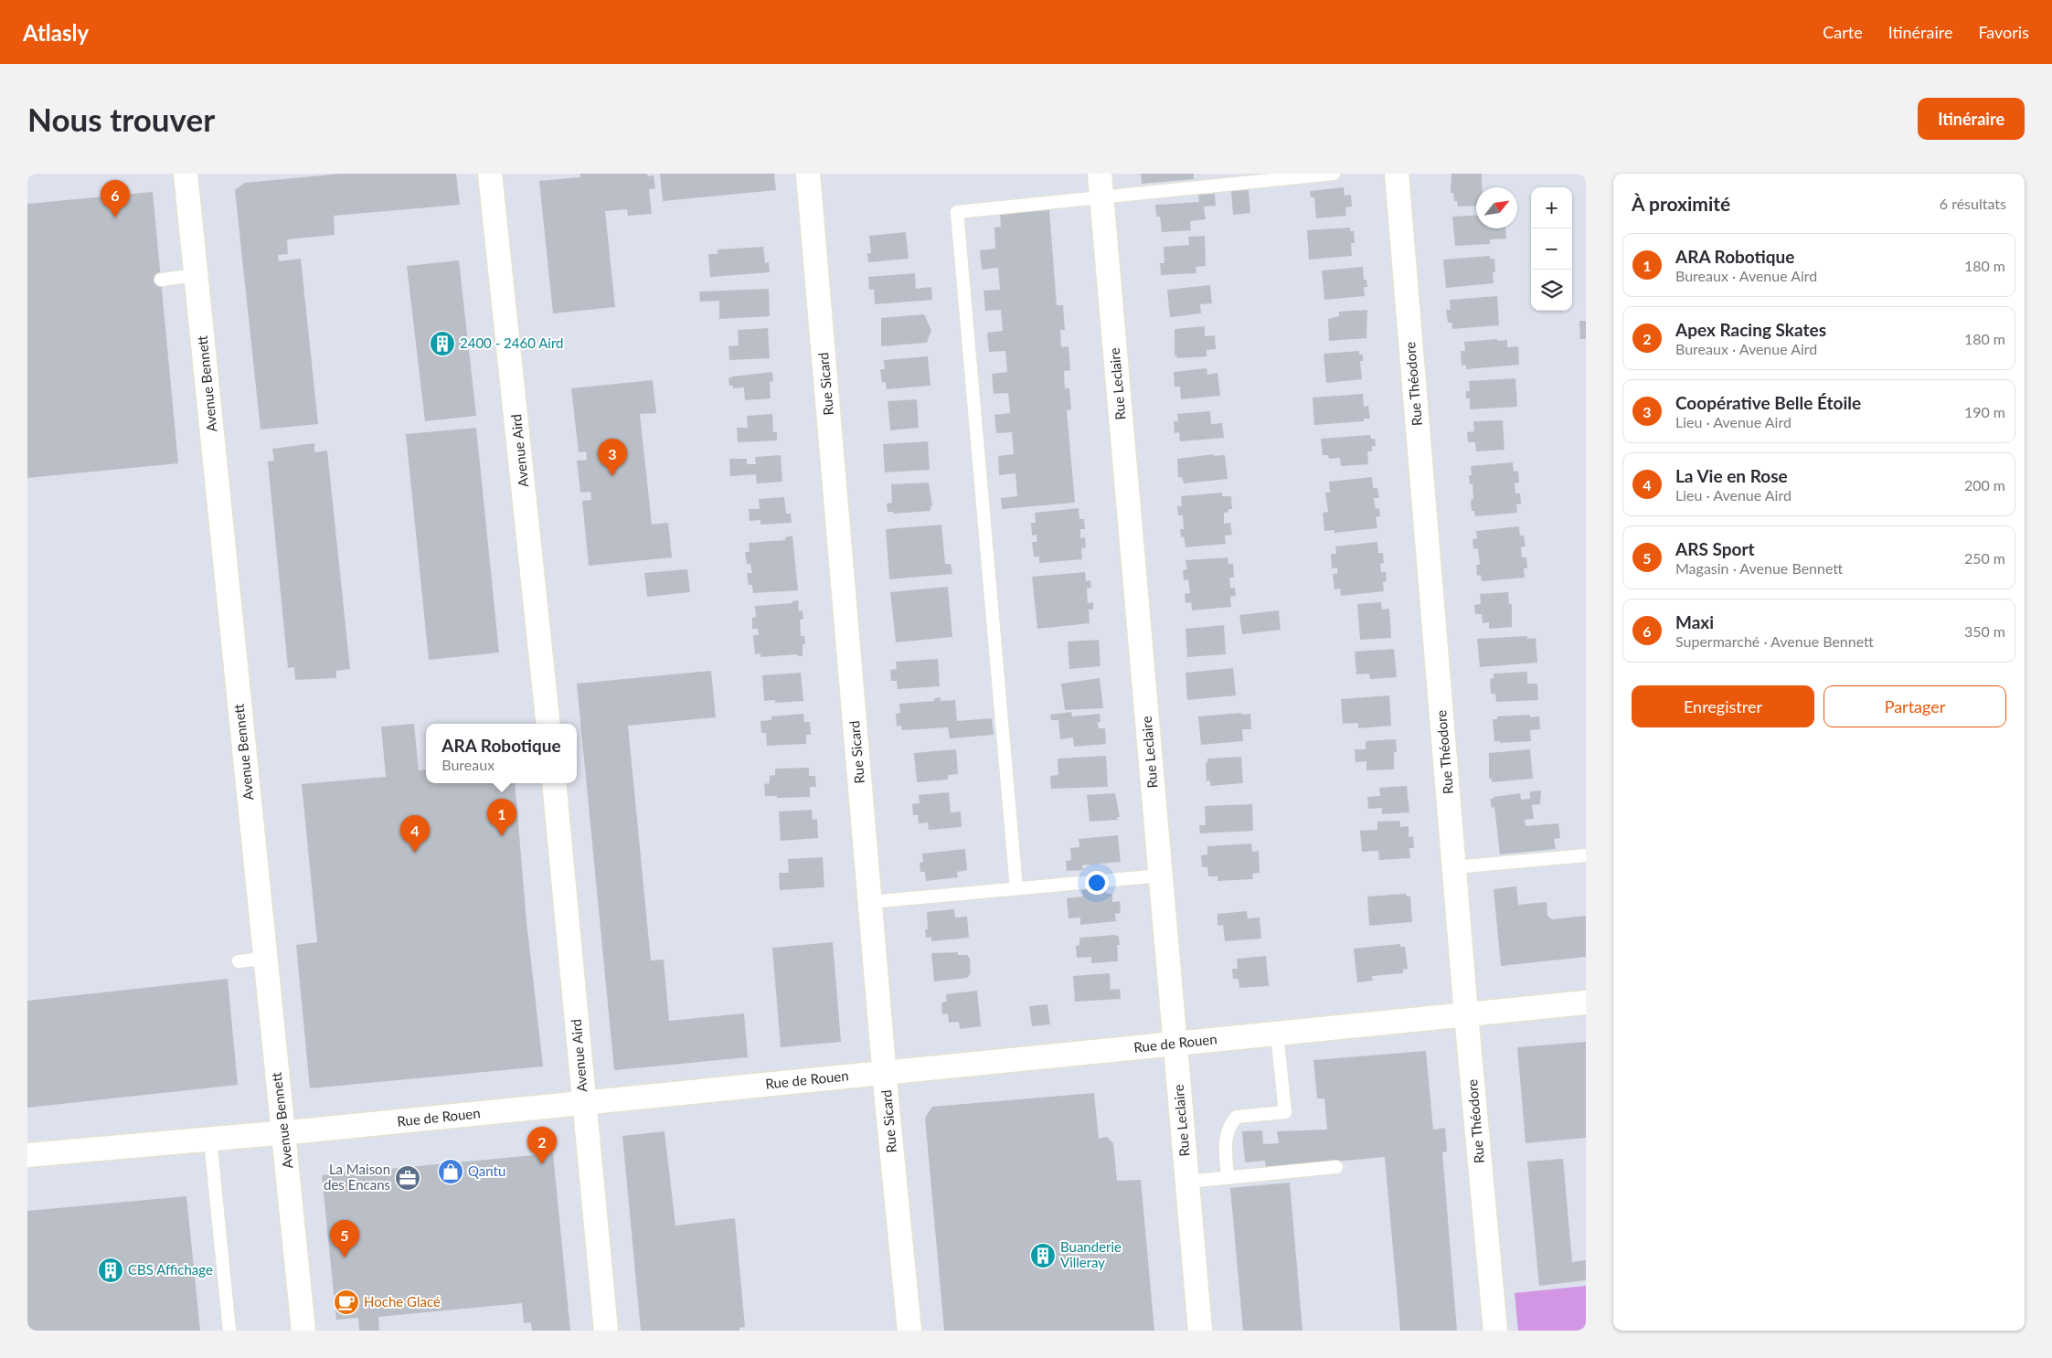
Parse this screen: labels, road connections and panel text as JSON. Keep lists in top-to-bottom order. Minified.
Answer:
{"streets":{"street":["Avenue Bennett","Rue Sicard","Rue Leclaire","Rue Théodore","Avenue Aird","Rue de Rouen"]},"crossings":[["Avenue Bennett","Rue de Rouen"],["Rue Sicard","Rue de Rouen"],["Rue Leclaire","Rue de Rouen"],["Rue Théodore","Rue de Rouen"],["Avenue Aird","Rue de Rouen"]],"places":{"building":["2400 - 2460 Aird","Buanderie Villeray","CBS Affichage"],"shop":["Qantu"],"office":["La Maison des Encans"],"cafe":["Hoche Glacé"]},"north":"top right","page":{"header":"Atlasly","nav":["Carte","Itinéraire","Favoris"],"buttons":["Itinéraire",["Enregistrer","Partager"]],"title":"Nous trouver","heading":["À proximité","6 résultats"],"pins":["6","3","1","4","2","5"],"map_buttons":["+","−"],"list":[{"mark":"1","name":"ARA Robotique","note":"Bureaux · Avenue Aird","value":"180 m"},{"mark":"2","name":"Apex Racing Skates","note":"Bureaux · Avenue Aird","value":"180 m"},{"mark":"3","name":"Coopérative Belle Étoile","note":"Lieu · Avenue Aird","value":"190 m"},{"mark":"4","name":"La Vie en Rose","note":"Lieu · Avenue Aird","value":"200 m"},{"mark":"5","name":"ARS Sport","note":"Magasin · Avenue Bennett","value":"250 m"},{"mark":"6","name":"Maxi","note":"Supermarché · Avenue Bennett","value":"350 m"}],"popup":["ARA Robotique","Bureaux"]}}
